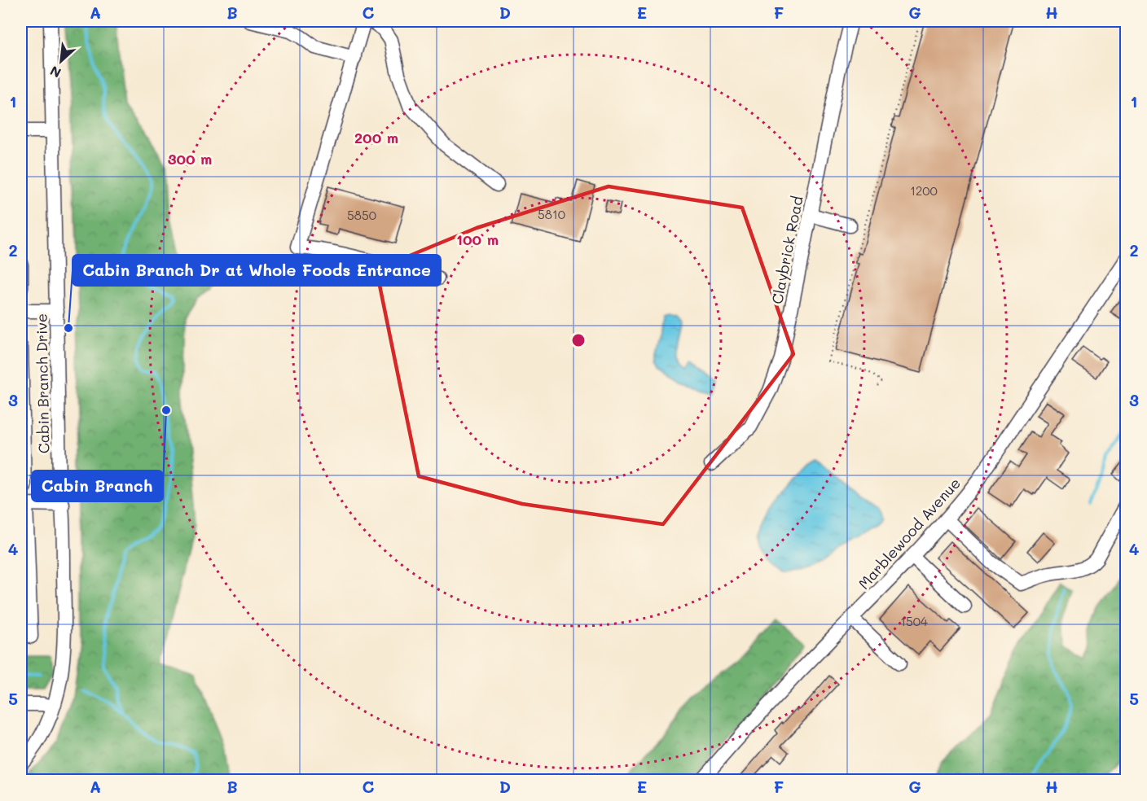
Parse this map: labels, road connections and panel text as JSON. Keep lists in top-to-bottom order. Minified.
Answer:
{"streets":{"street":["Claybrick Road","Cabin Branch Drive","Marblewood Avenue"]},"places":["Cabin Branch Dr at Whole Foods Entrance","Cabin Branch"],"house_numbers":["1200","5810","5850","1504"],"north":"bottom left","grid":{"columns":["A","B","C","D","E","F","G","H"],"rows":["1","2","3","4","5"]},"rings":["200 m","300 m","100 m"]}
